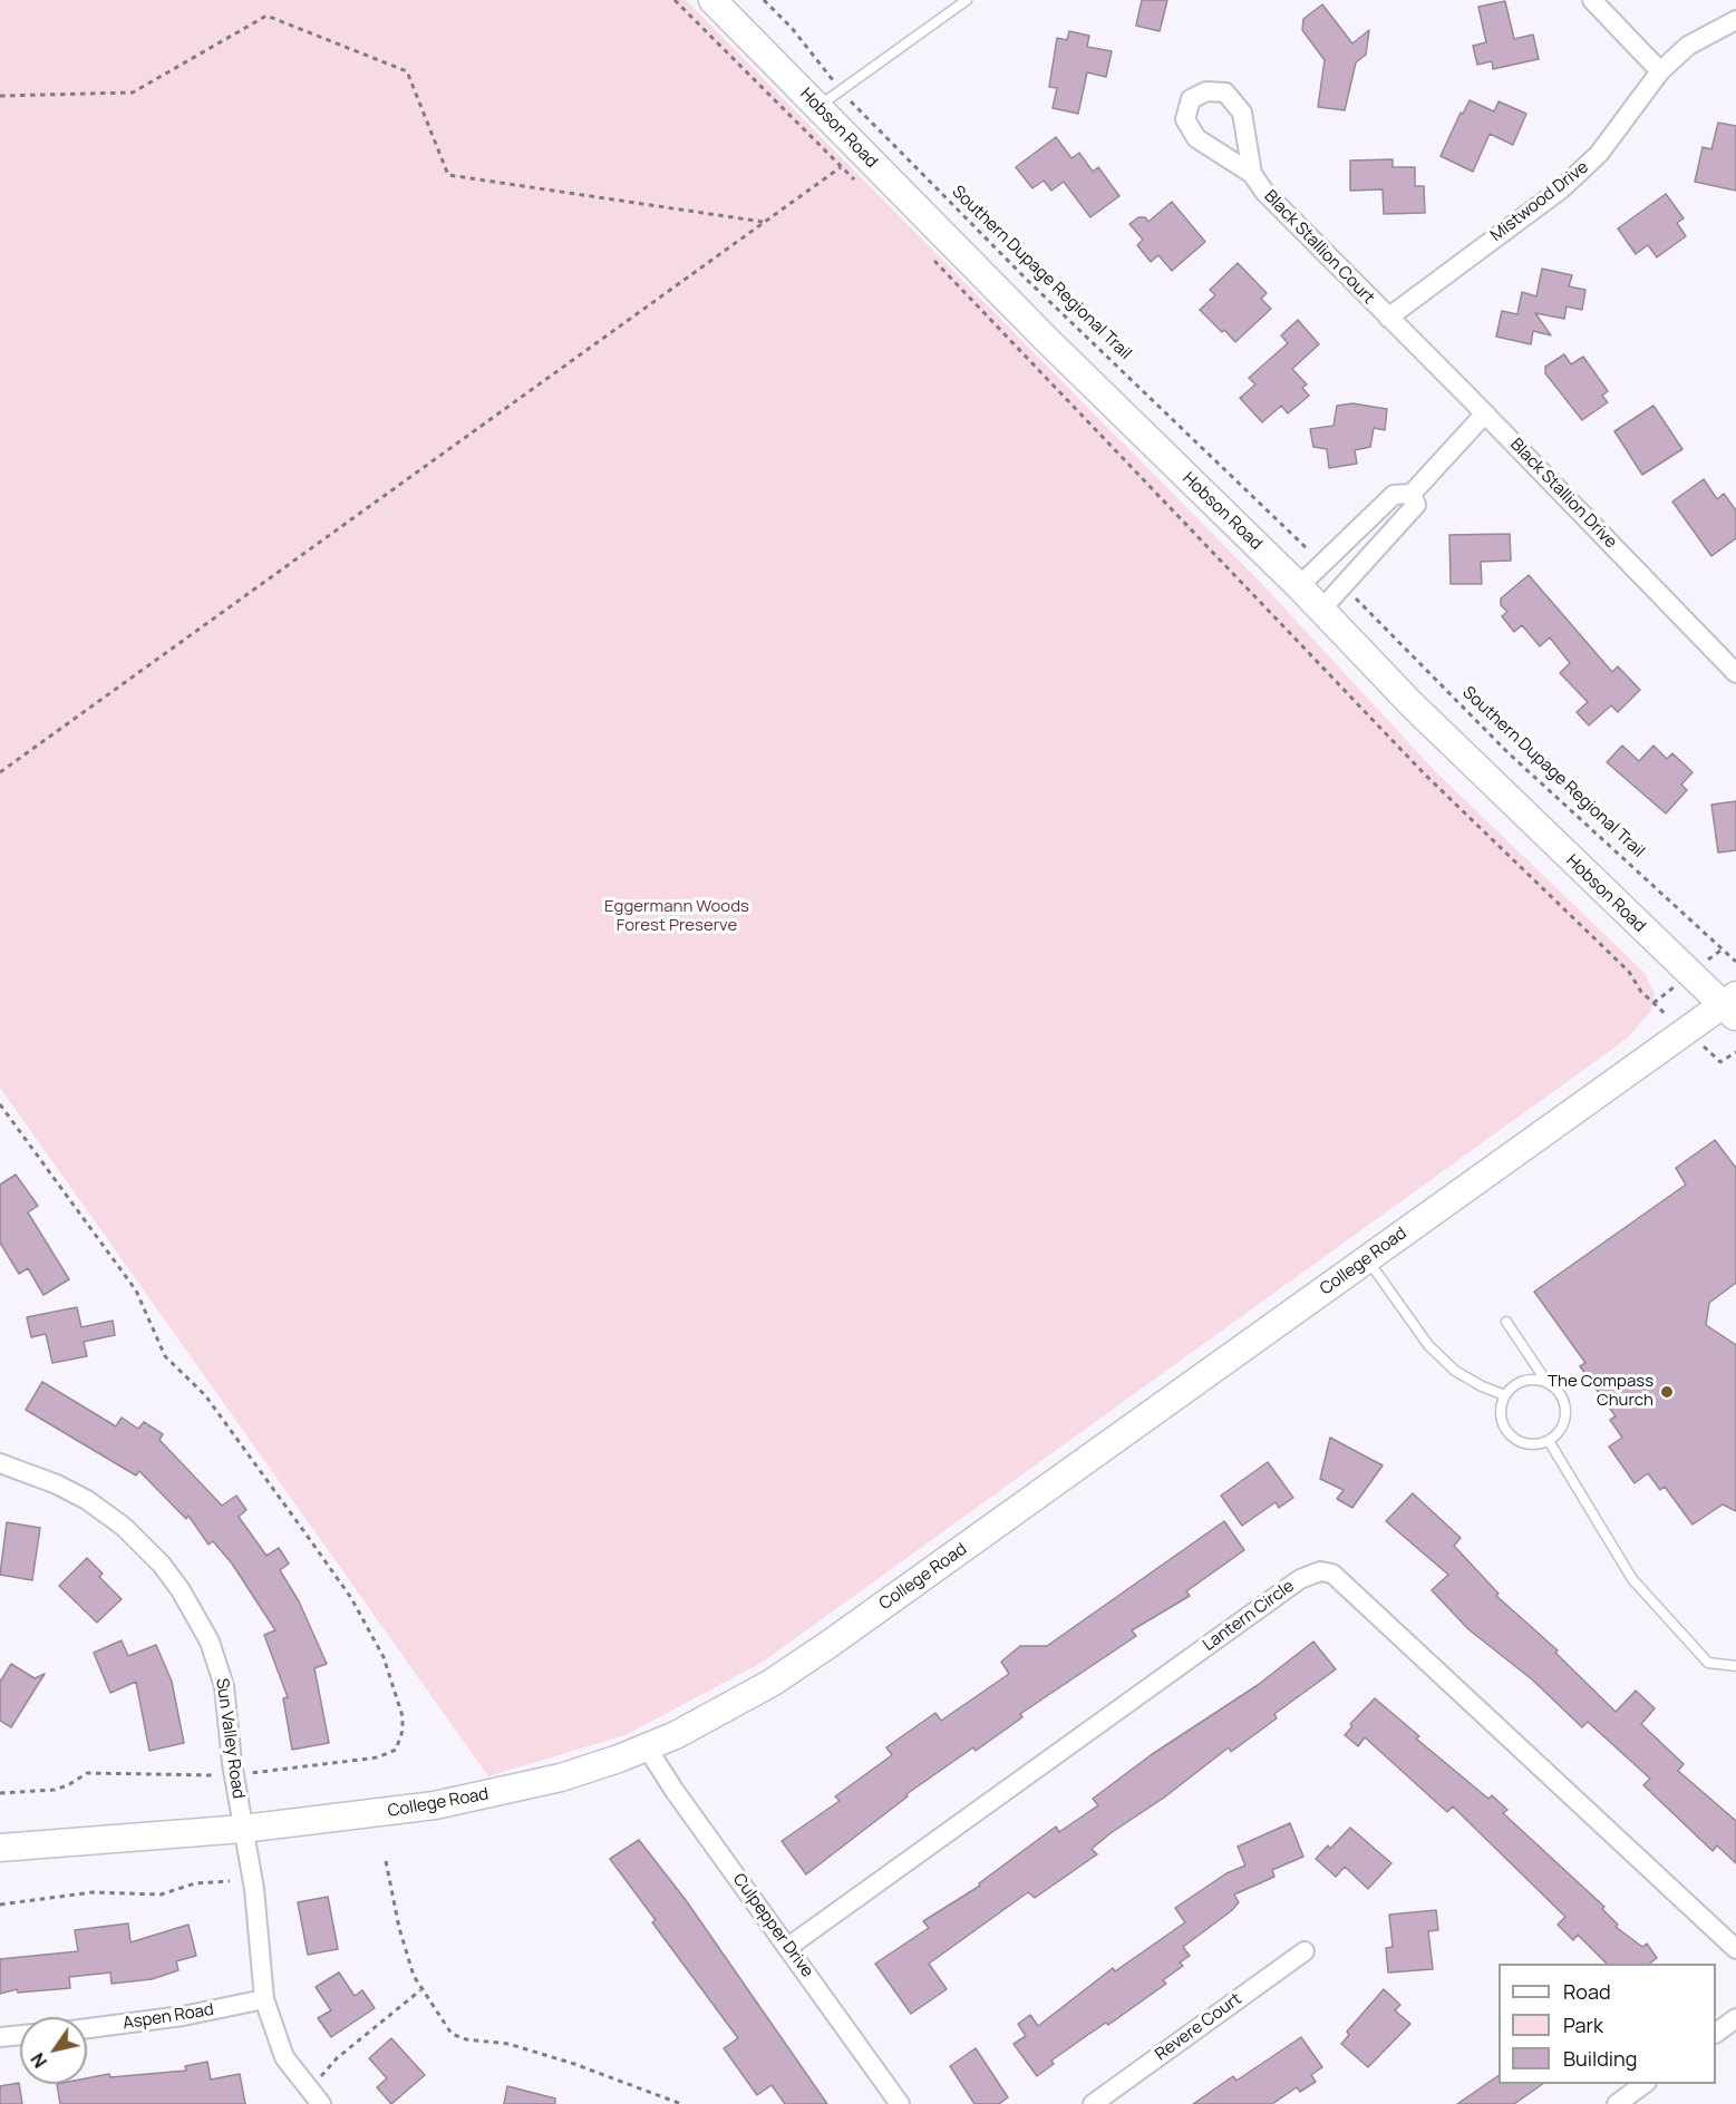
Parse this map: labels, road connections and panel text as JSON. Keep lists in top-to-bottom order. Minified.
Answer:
{"streets":{"main road":["Hobson Road","College Road"],"street":["Mistwood Drive","Black Stallion Court","Black Stallion Drive","Lantern Circle","Sun Valley Road","Culpepper Drive","Aspen Road","Revere Court"],"path":["Southern Dupage Regional Trail"]},"crossings":[["Hobson Road","College Road"],["Mistwood Drive","Black Stallion Court"],["Mistwood Drive","Black Stallion Drive"],["Black Stallion Court","Black Stallion Drive"],["College Road","Sun Valley Road"],["College Road","Culpepper Drive"],["Lantern Circle","Culpepper Drive"],["Sun Valley Road","Aspen Road"]],"parks":["Eggermann Woods Forest Preserve"],"places":["The Compass Church"],"legend":["Road","Park","Building"],"north":"bottom left"}
